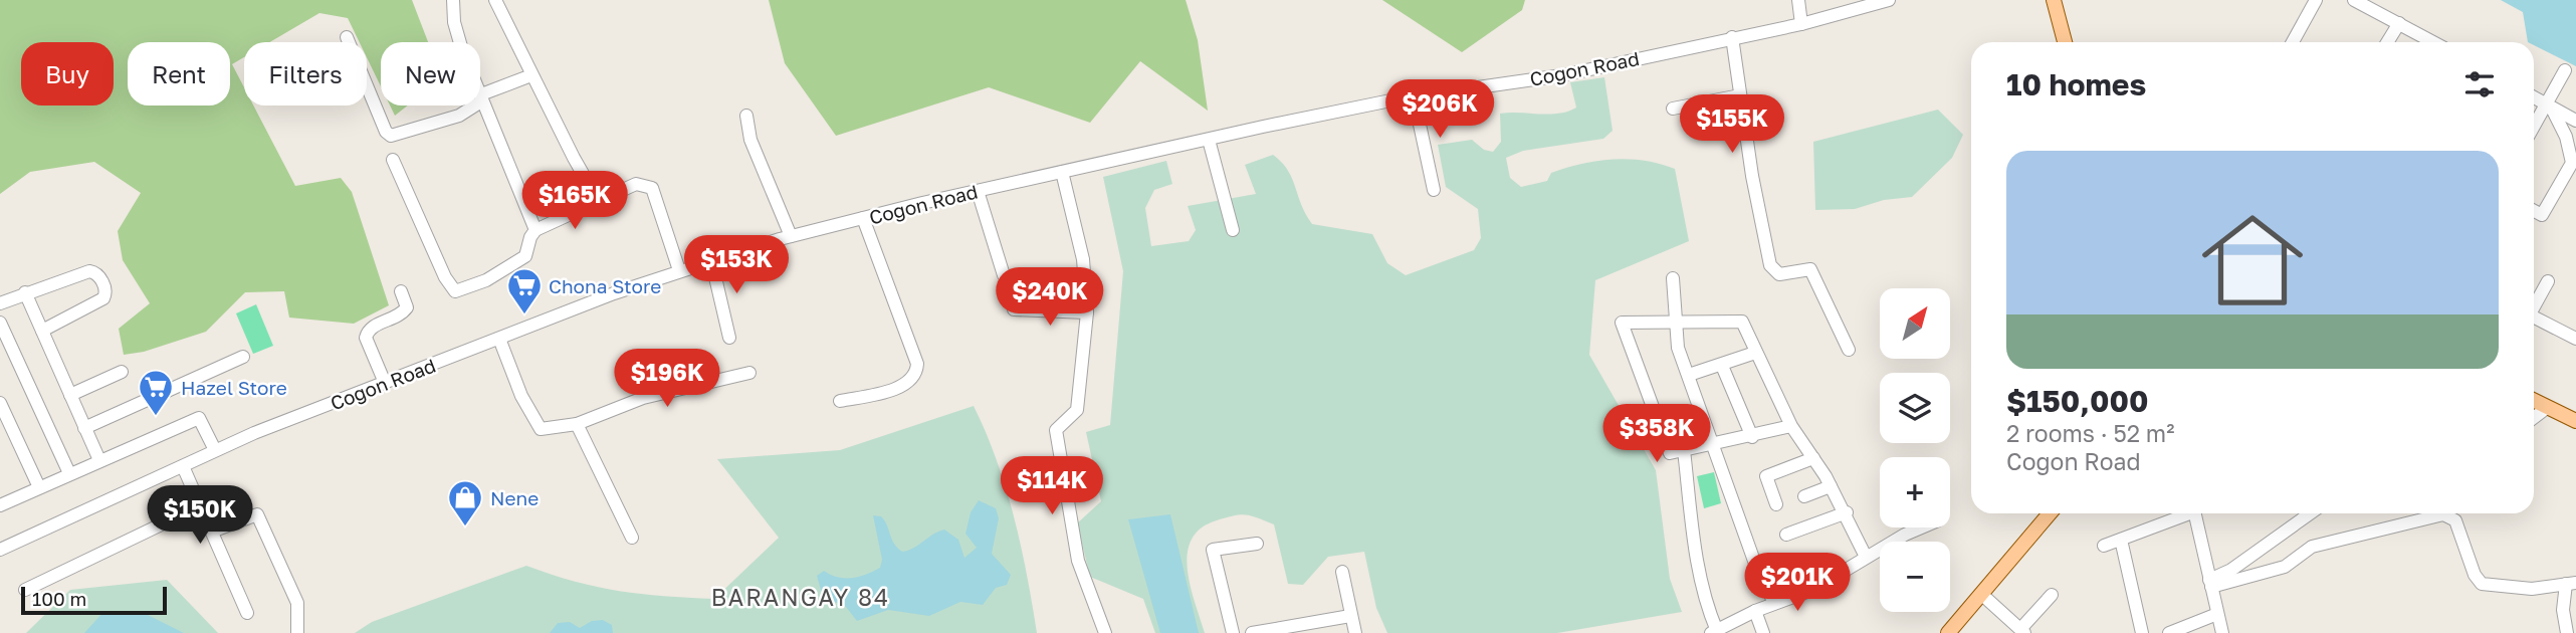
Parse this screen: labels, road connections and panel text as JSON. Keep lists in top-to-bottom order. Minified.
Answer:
{"streets":{"street":["Cogon Road"]},"districts":["BARANGAY 84"],"places":{"supermarket":["Chona Store","Hazel Store"],"shop":["Nene"]},"scale_bar":"100 m","north":"top right","page":{"chip":["Buy","Rent","Filters","New"],"heading":"10 homes","price":["$206K","$155K","$165K","$153K","$240K","$196K","$358K","$114K","$150K","$201K"],"list":[{"name":"$150,000","note":"2 rooms · 52 m² · Cogon Road"}],"map_buttons":["+","−"],"scale":"100 m"}}
